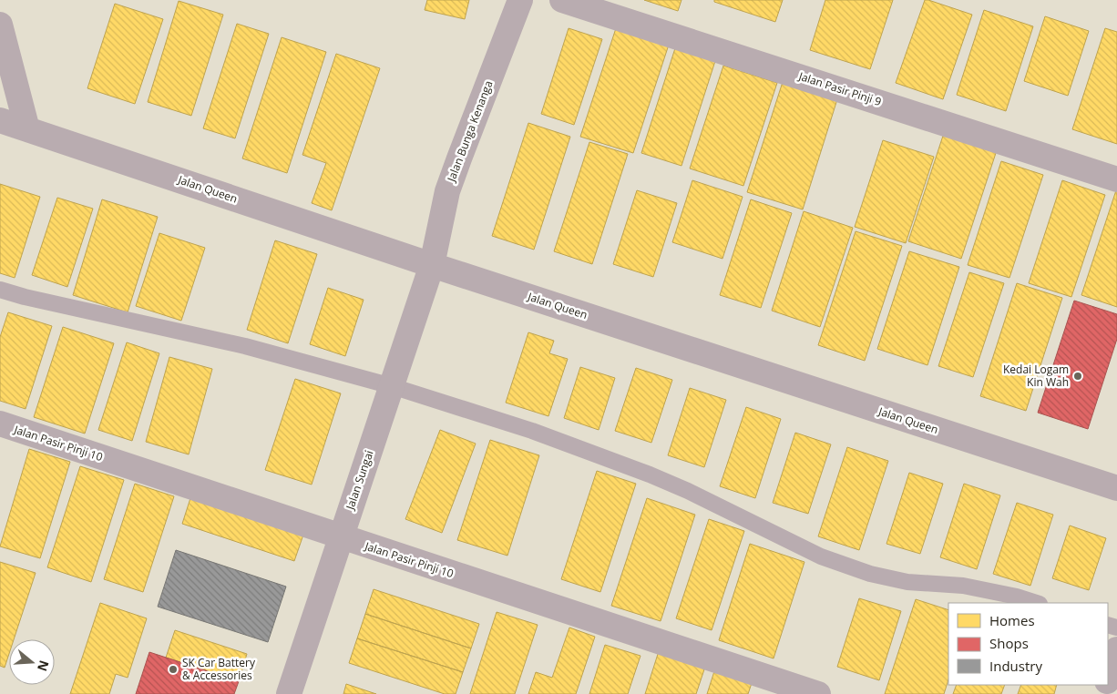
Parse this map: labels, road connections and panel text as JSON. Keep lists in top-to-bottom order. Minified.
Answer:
{"streets":{"street":["Jalan Pasir Pinji 9","Jalan Bunga Kenanga","Jalan Queen","Jalan Pasir Pinji 10","Jalan Sungai"]},"crossings":[["Jalan Bunga Kenanga","Jalan Queen"],["Jalan Bunga Kenanga","Jalan Sungai"],["Jalan Queen","Jalan Sungai"],["Jalan Pasir Pinji 10","Jalan Sungai"]],"places":["Kedai Logam Kin Wah","SK Car Battery & Accessories"],"legend":["Homes","Shops","Industry"],"north":"right"}
